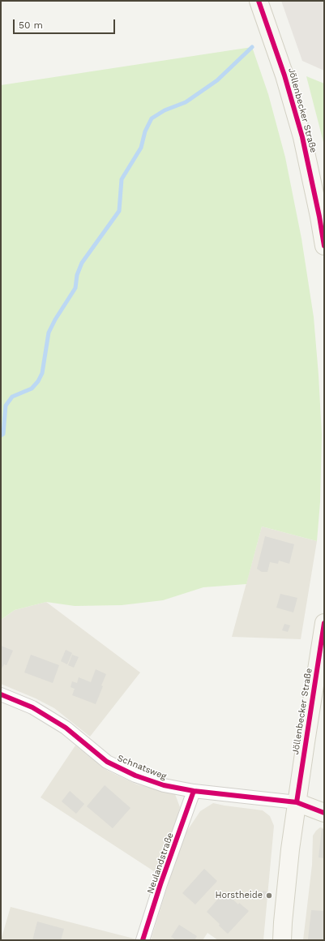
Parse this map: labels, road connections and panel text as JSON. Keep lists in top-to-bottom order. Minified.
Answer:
{"streets":{"main road":["Jöllenbecker Straße"],"street":["Schnatsweg","Neulandstraße"]},"crossings":[["Jöllenbecker Straße","Schnatsweg"],["Schnatsweg","Neulandstraße"]],"places":["Horstheide"],"scale_bar":"50 m"}
